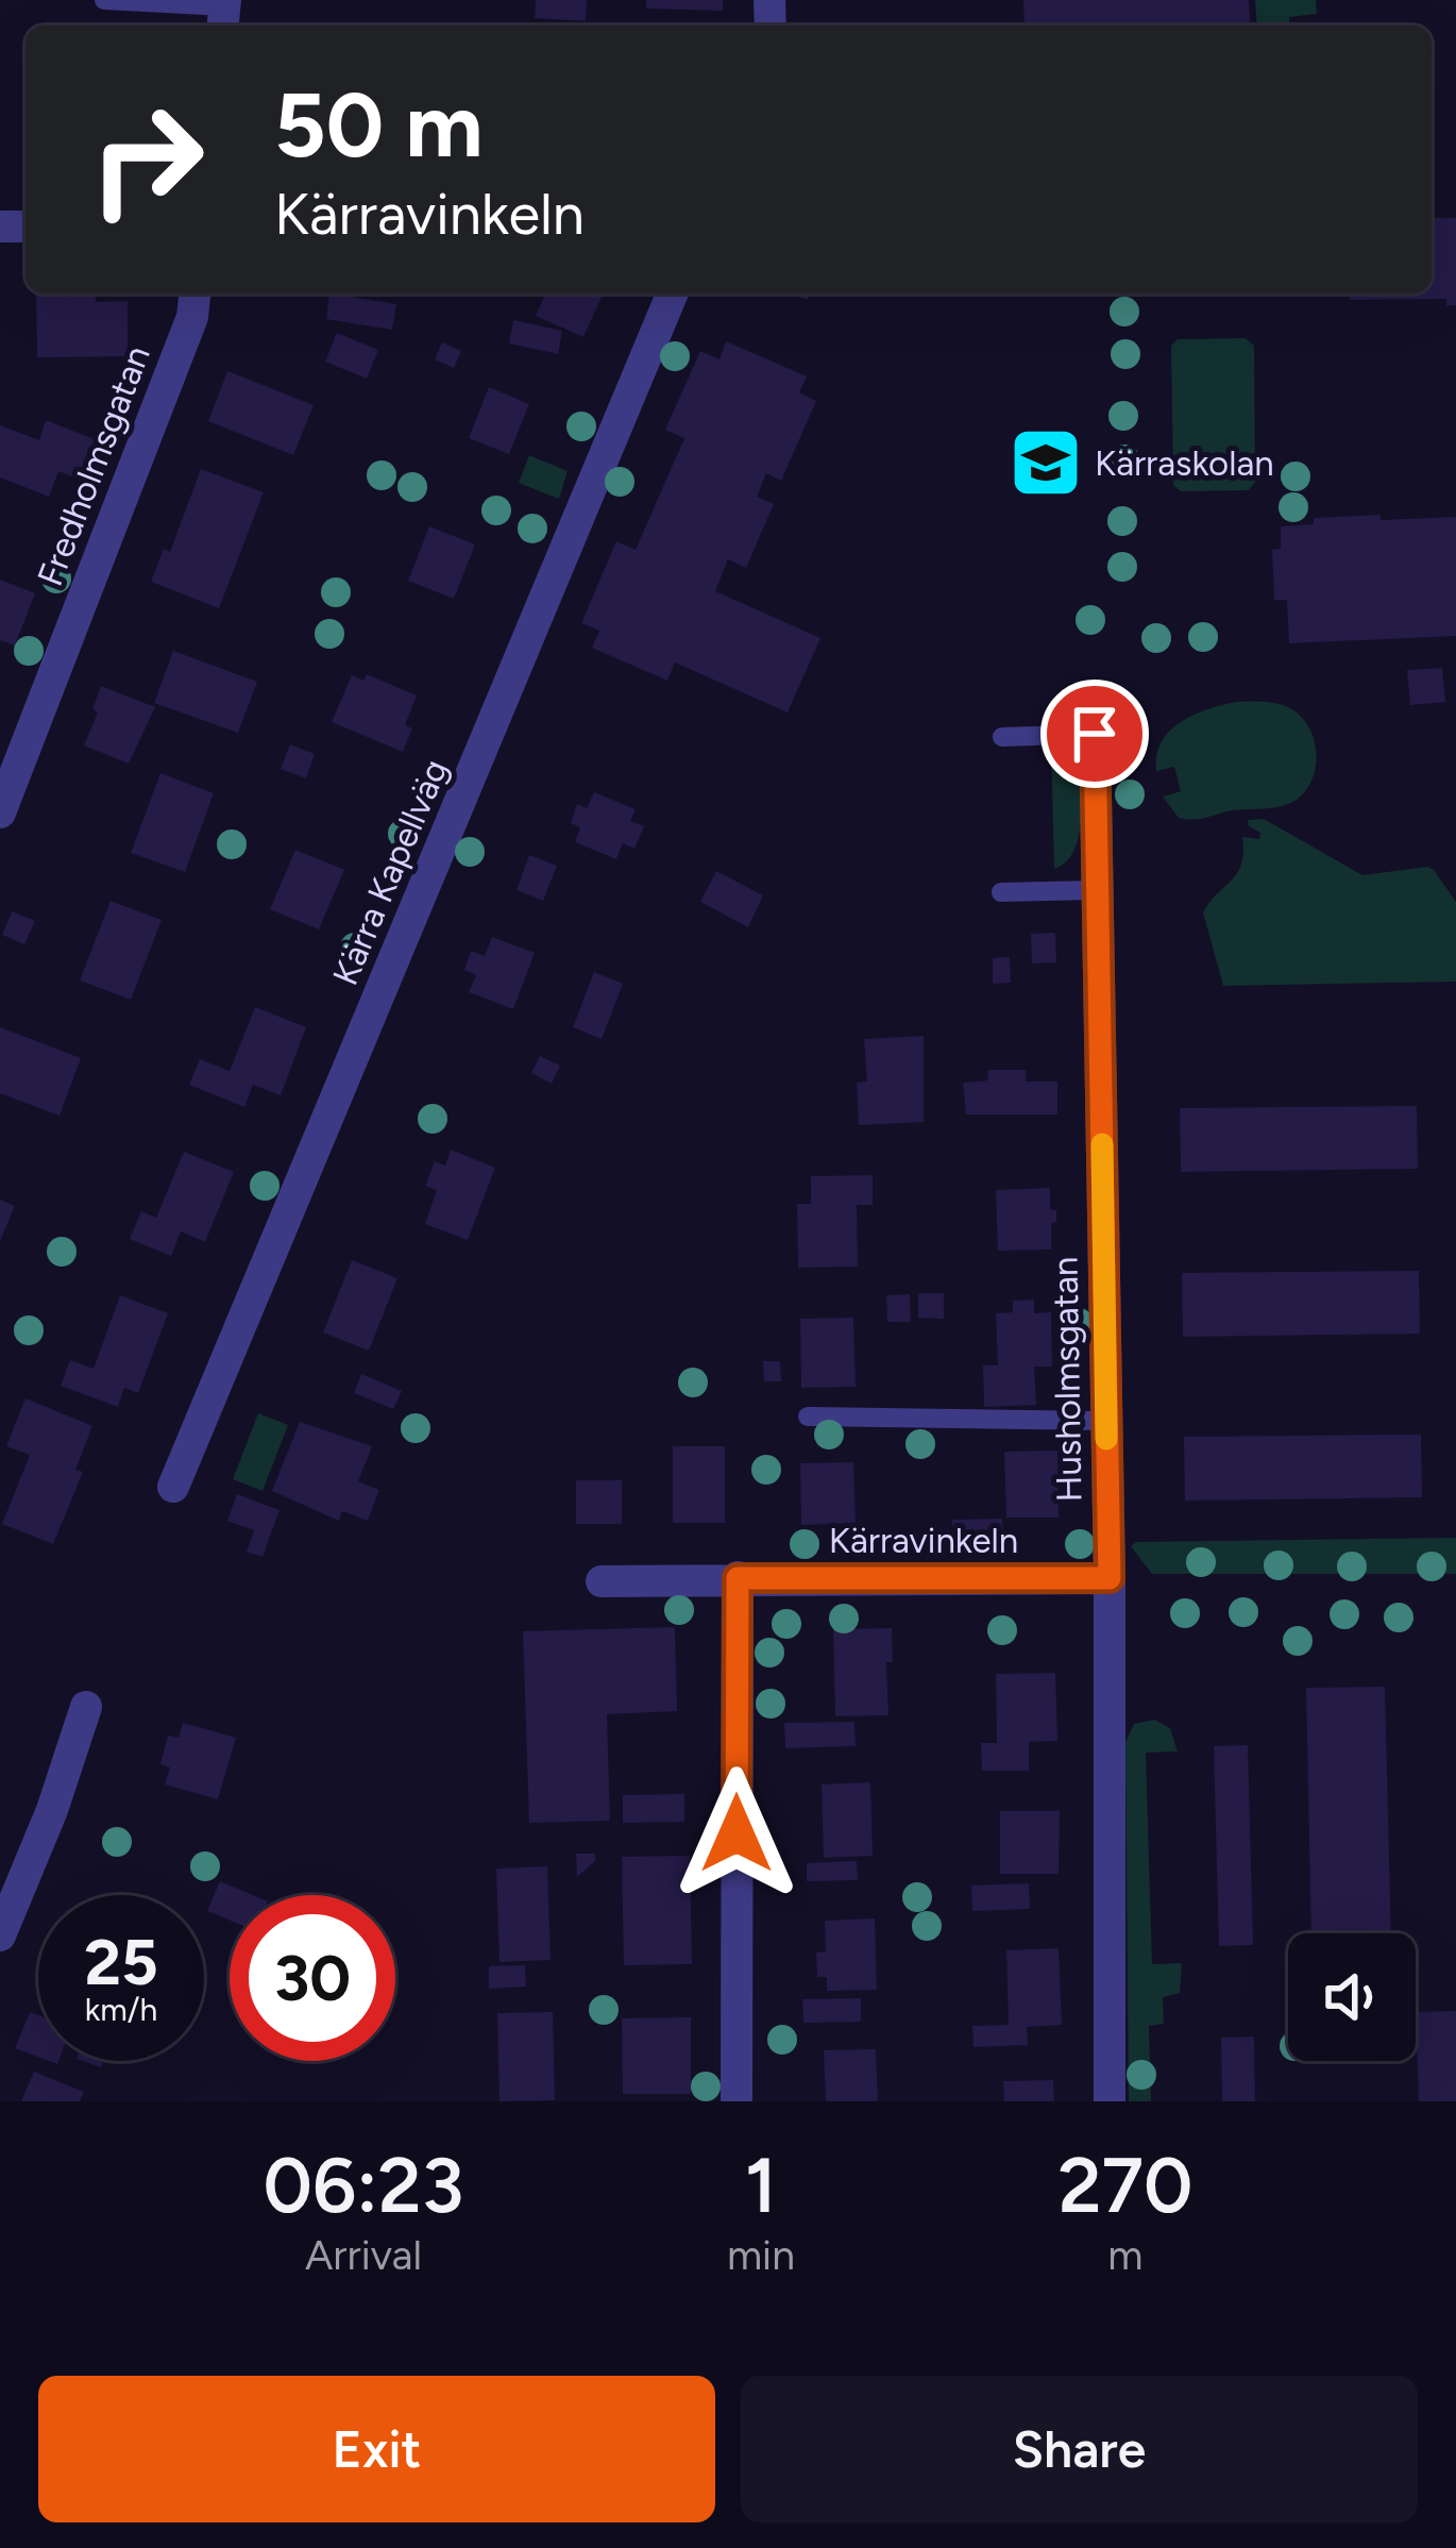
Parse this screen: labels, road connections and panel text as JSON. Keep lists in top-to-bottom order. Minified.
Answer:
{"streets":{"street":["Fredholmsgatan","Kärra Kapellväg","Husholmsgatan","Kärravinkeln"]},"crossings":[["Husholmsgatan","Kärravinkeln"]],"places":{"school or university":["Kärraskolan"]},"page":{"turn":["50 m","Kärravinkeln"],"speed":"25 km/h","limit":"30","eta":["06:23","Arrival","1","min","270","m"],"buttons":["Exit","Share"]}}
